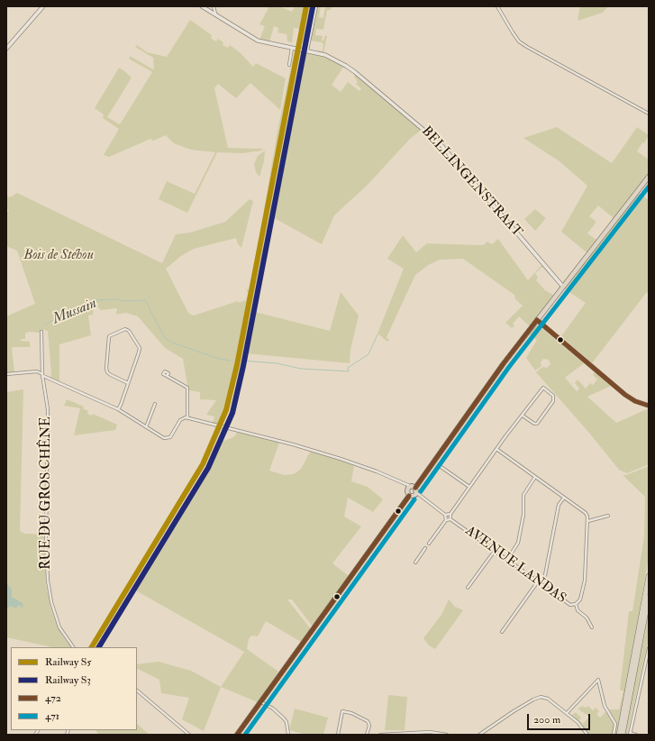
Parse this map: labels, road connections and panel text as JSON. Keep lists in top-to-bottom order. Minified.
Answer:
{"streets":{"street":["BELLINGENSTRAAT","RUE DU GROS CHÊNE","AVENUE LANDAS"]},"water":["Mussain"],"parks":["Bois de Stéhou"],"lines":["rail line S5","rail line S3","transit line 471","transit line 472"],"legend":["Railway S5","Railway S3","472","471"],"scale_bar":"200 m"}
